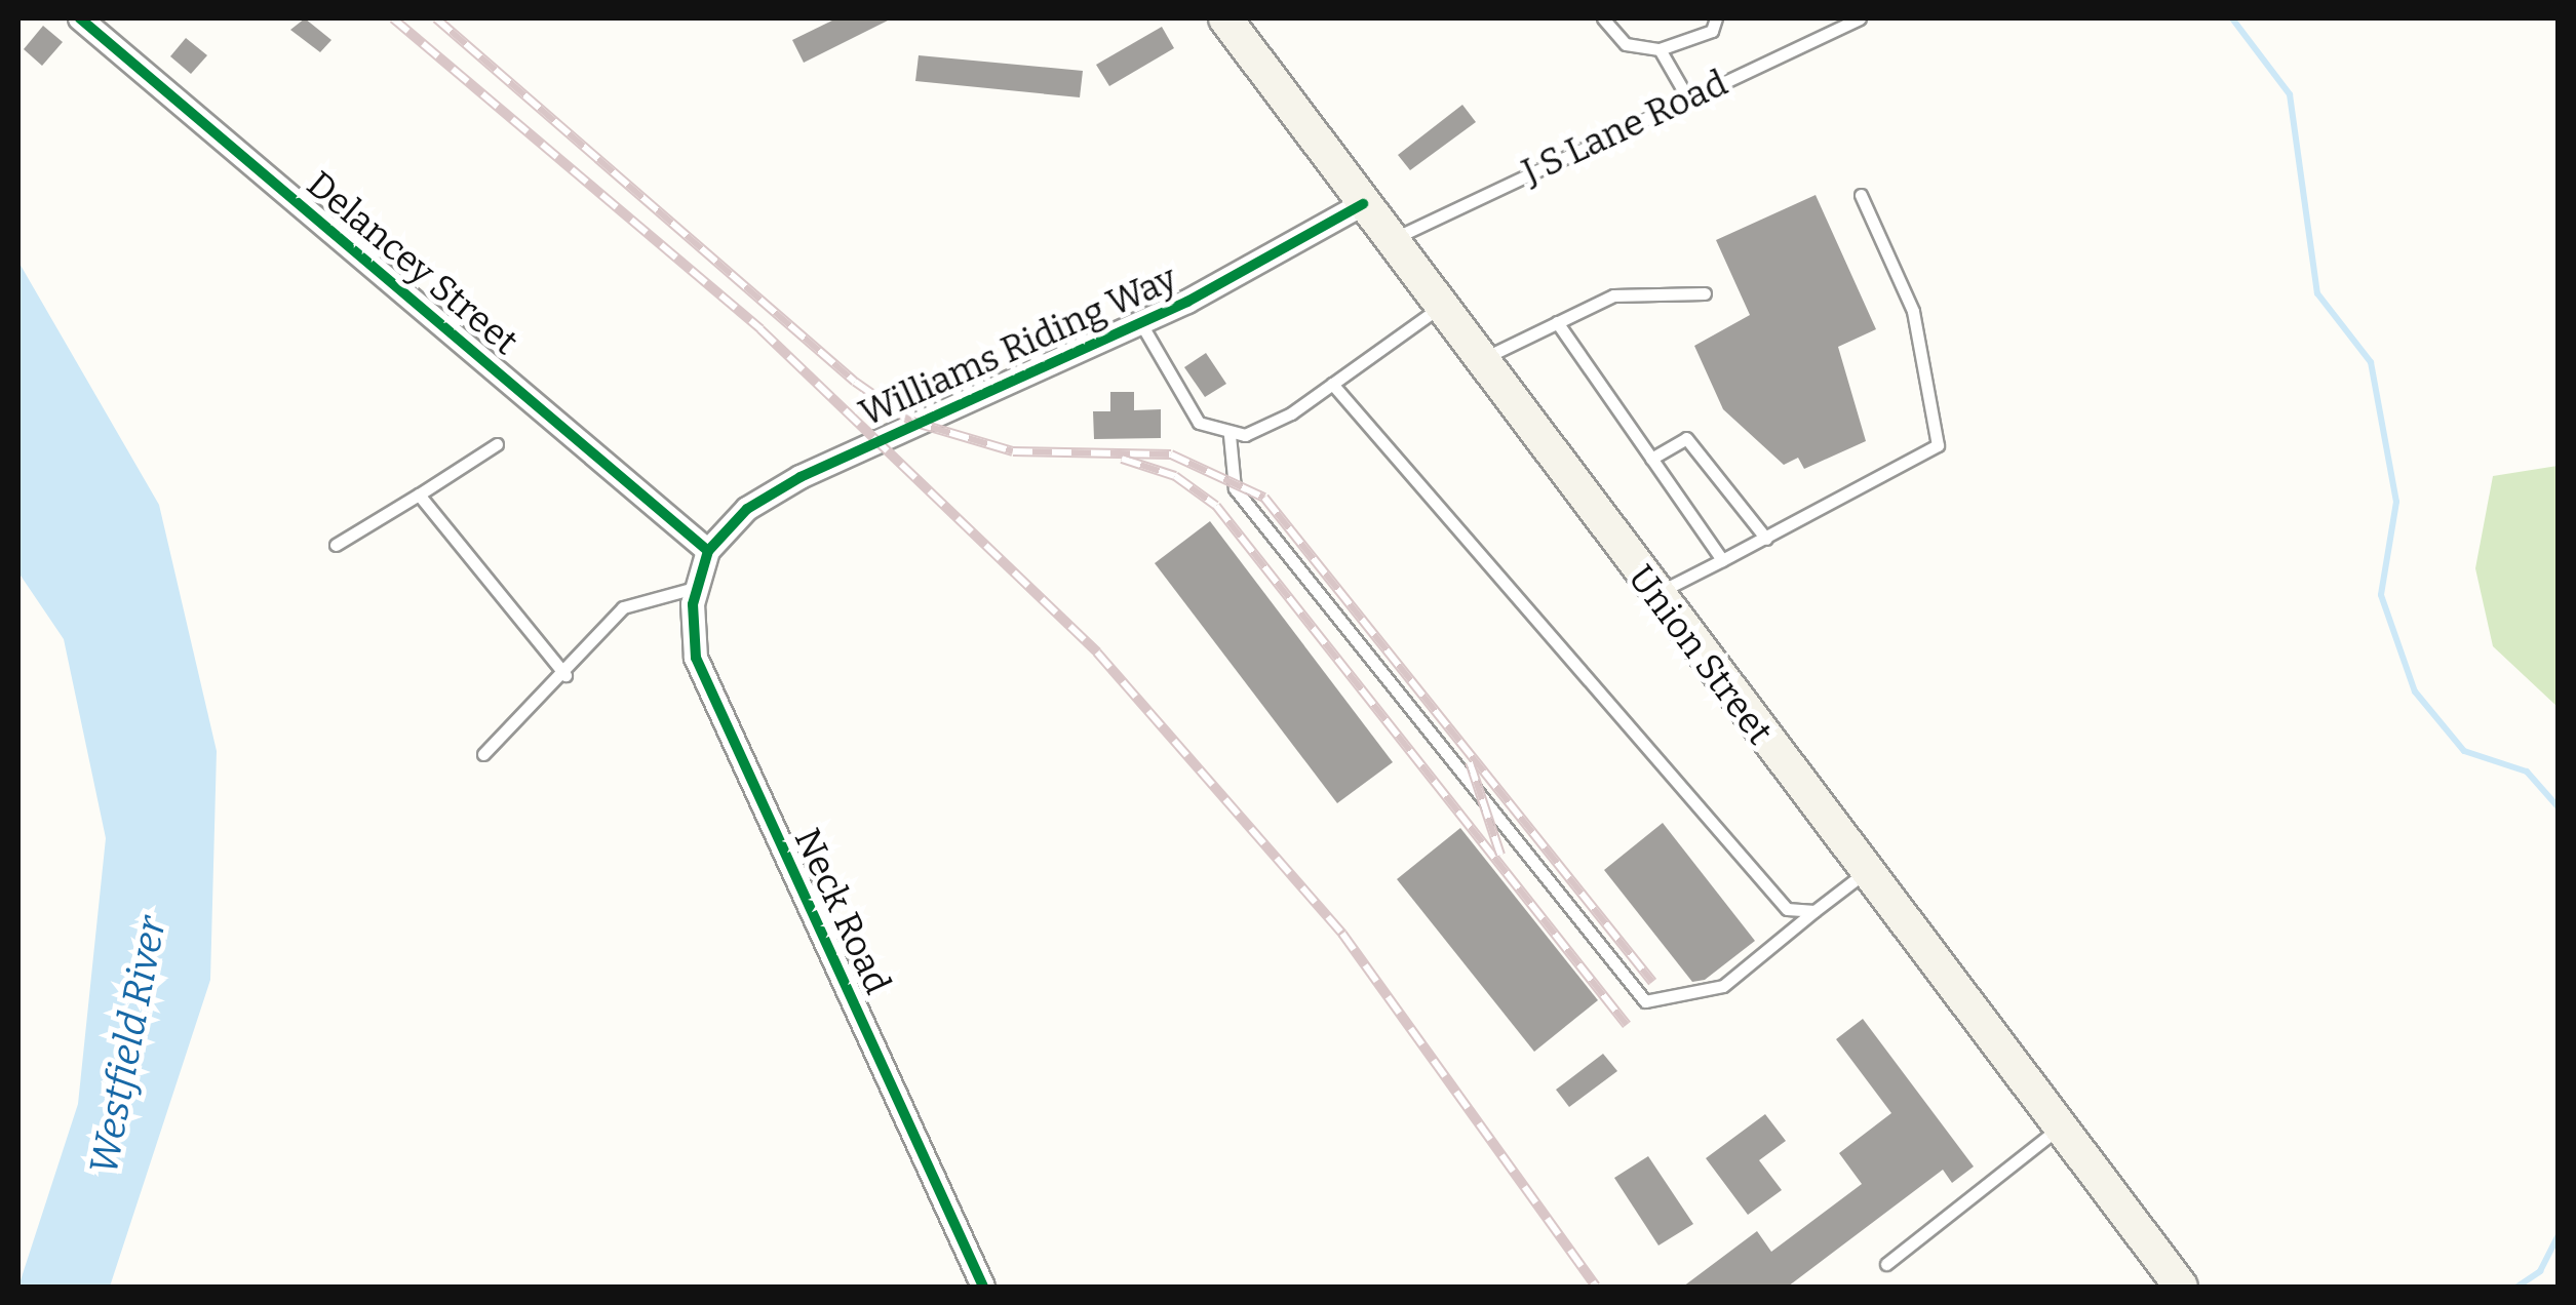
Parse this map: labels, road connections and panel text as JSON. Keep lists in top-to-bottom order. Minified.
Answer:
{"streets":{"main road":["Union Street"],"street":["Delancey Street","Williams Riding Way","Neck Road"],"lane":["J S Lane Road"]},"crossings":[["J S Lane Road","Union Street"],["Delancey Street","Williams Riding Way"],["Delancey Street","Neck Road"],["Williams Riding Way","Union Street"],["Williams Riding Way","Neck Road"]],"water":["Westfield River"]}
